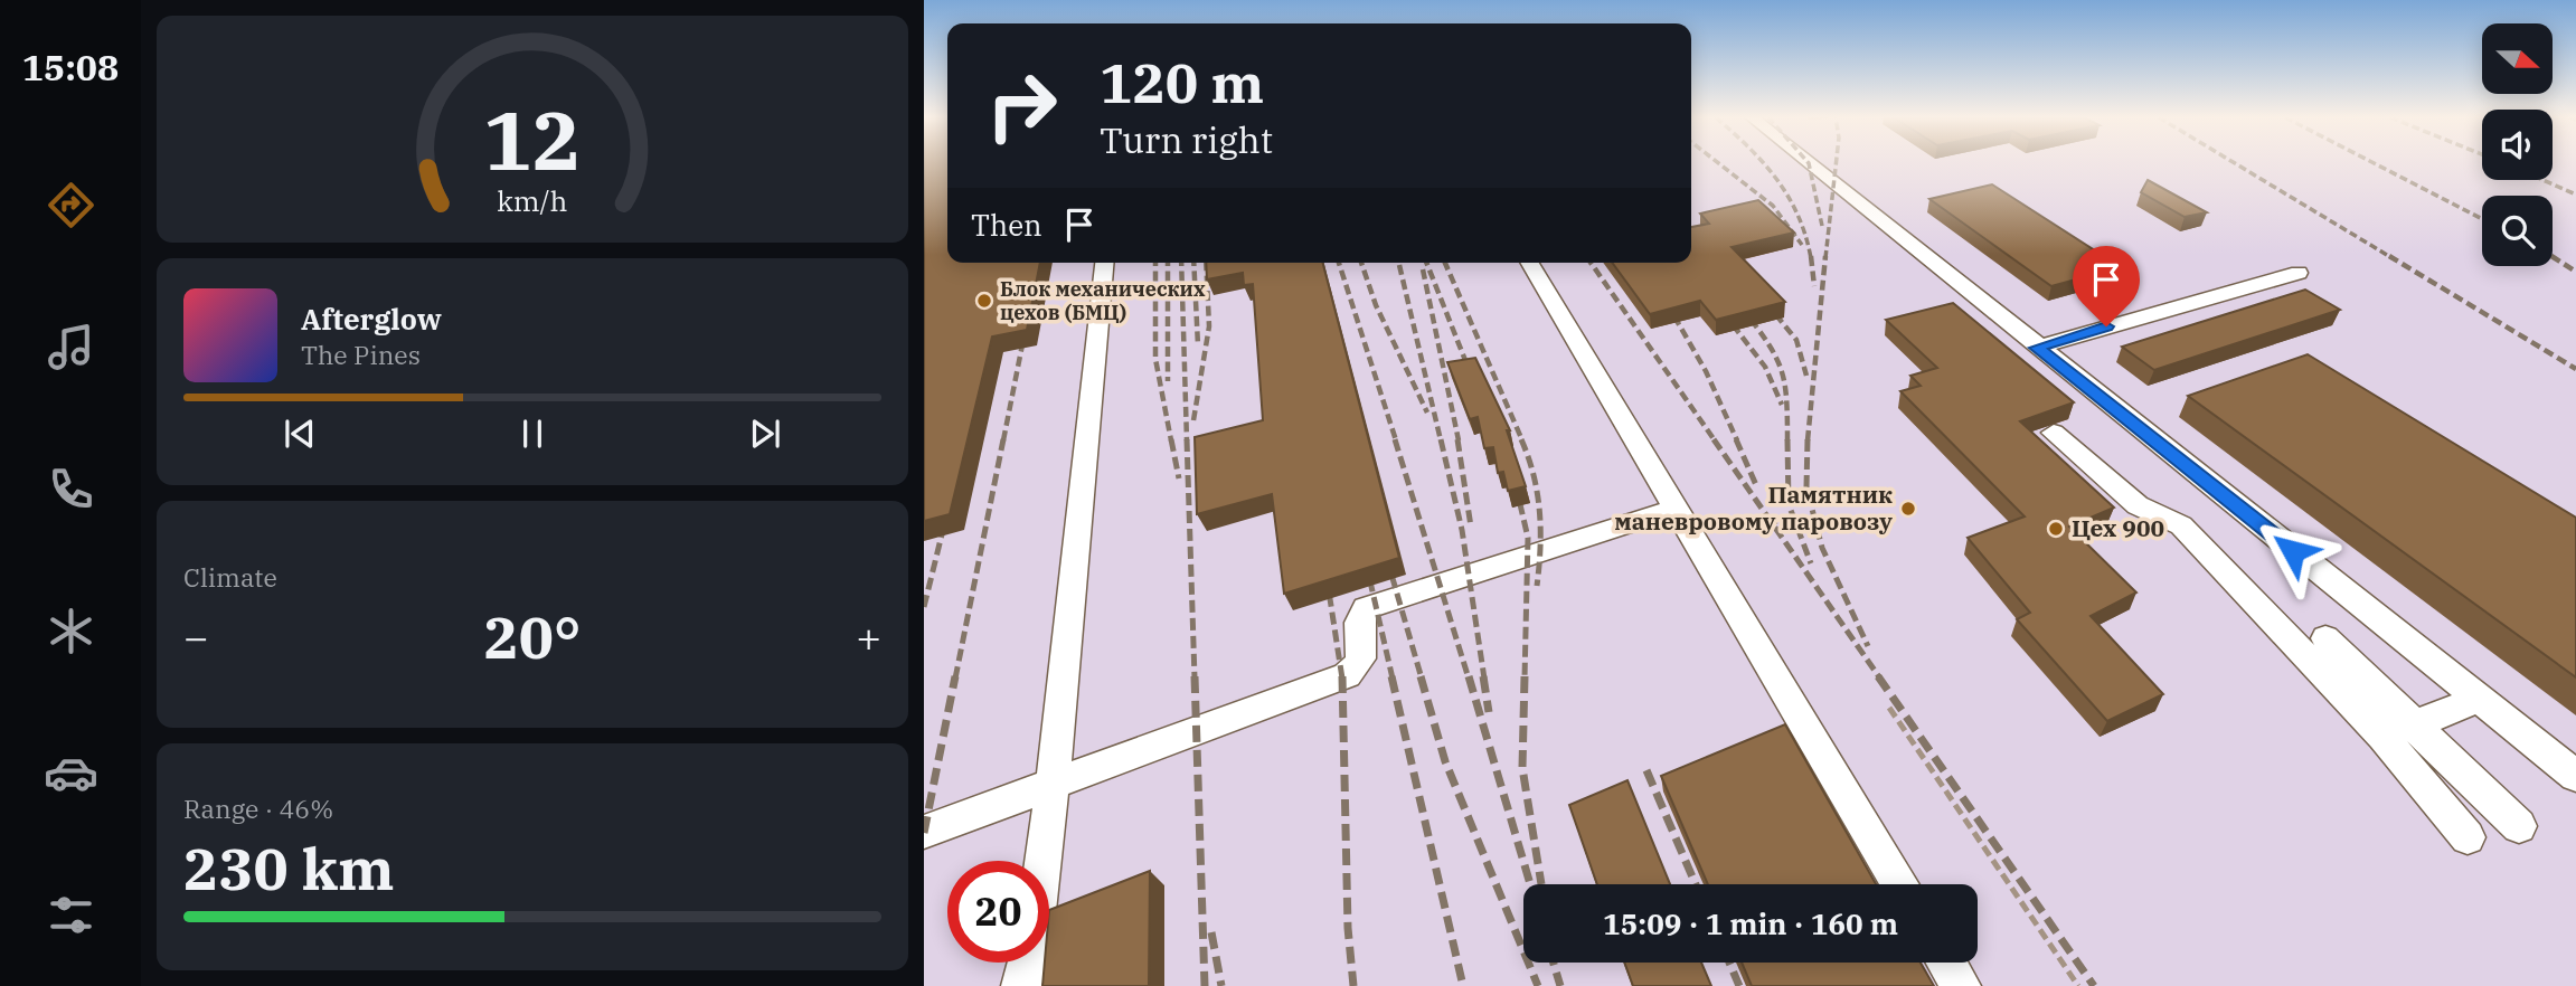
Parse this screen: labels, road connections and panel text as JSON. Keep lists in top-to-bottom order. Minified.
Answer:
{"places":["Блок механических цехов (БМЦ)","Памятник маневровому паровозу","Цех 900"],"north":"right","page":{"tabs":"15:08","turn":["120 m","Turn right"],"then":"Then","song":["Afterglow","The Pines"],"tile":["Climate",["Range · 46%","230 km"]],"heat":["−","20°","+"],"limit":"20","trip":"15:09 · 1 min · 160 m","gauge":["12","km/h"]}}
